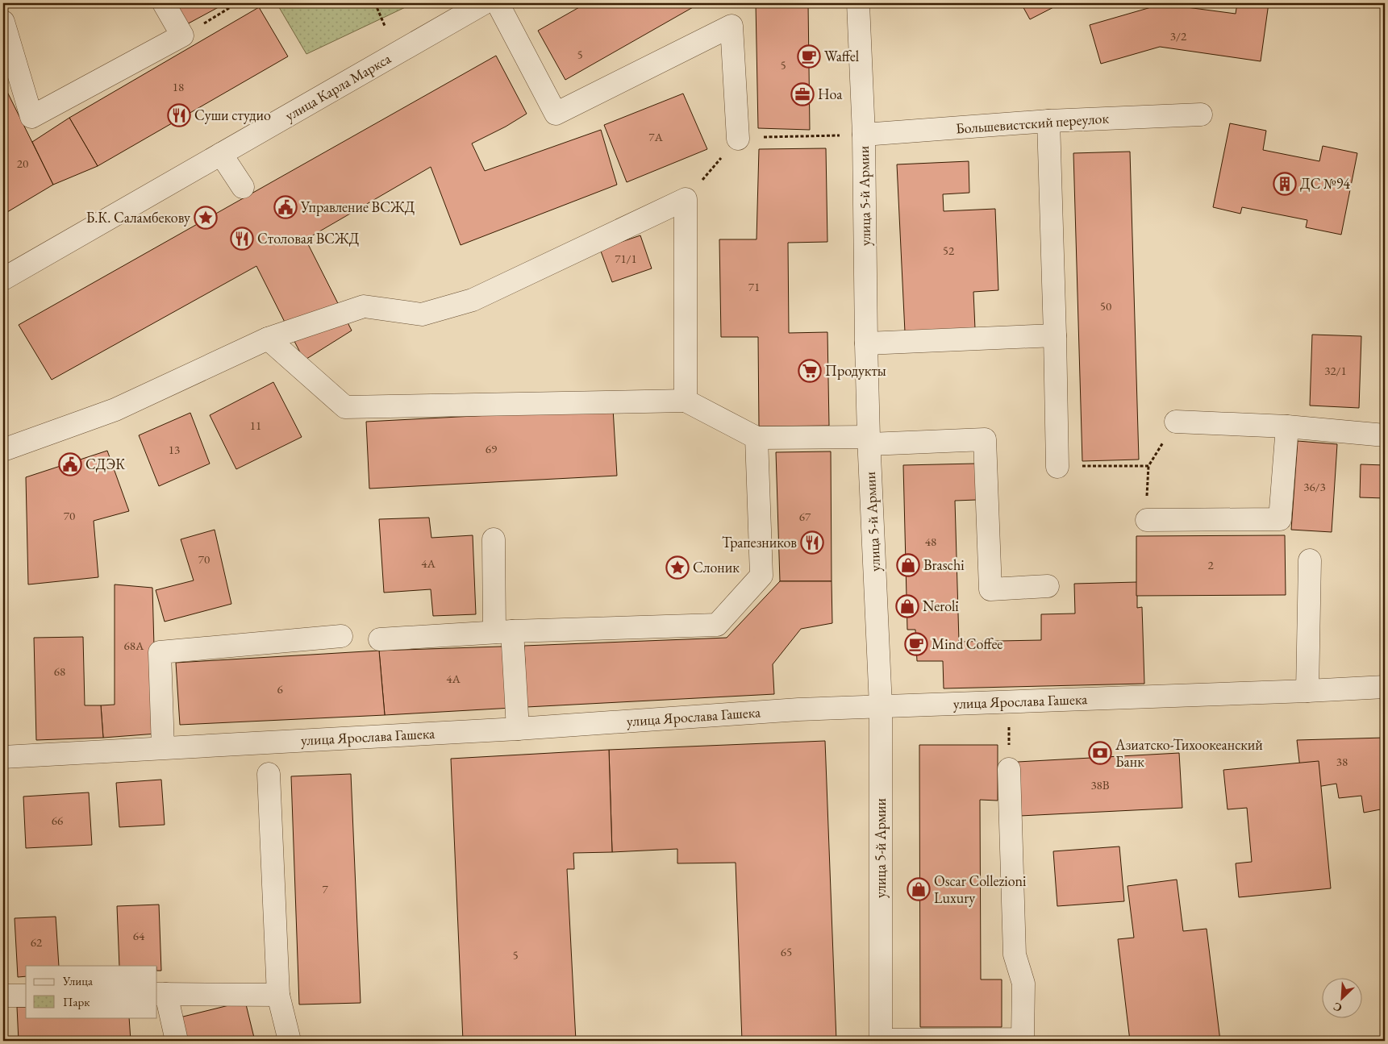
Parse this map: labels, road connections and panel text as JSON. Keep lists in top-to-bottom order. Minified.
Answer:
{"streets":{"street":["улица Карла Маркса","Большевистский переулок","улица 5-й Армии","улица Ярослава Гашека"]},"crossings":[["Большевистский переулок","улица 5-й Армии"],["улица 5-й Армии","улица Ярослава Гашека"]],"places":{"cafe":["Waffel","Mind Coffee"],"office":["Нoa"],"restaurant":["Суши студио","Столовая ВСЖД","Трапезников"],"building":["ДС №94"],"public building":["Управление ВСЖД","СДЭК"],"place":["Б.К. Саламбекову","Слоник"],"supermarket":["Продукты"],"shop":["Braschi","Neroli","Oscar Collezioni Luxury"],"bank":["Азиатско-Тихоокеанский Банк"]},"house_numbers":["3/2","5","5","18","7А","20","52","71/1","71","50","32/1","11","69","13","36/3","70","67","48","70","4А","2","68А","68","4А","6","38","38В","66","7","64","62","65","5"],"legend":["Улица","Парк"],"north":"bottom left"}
